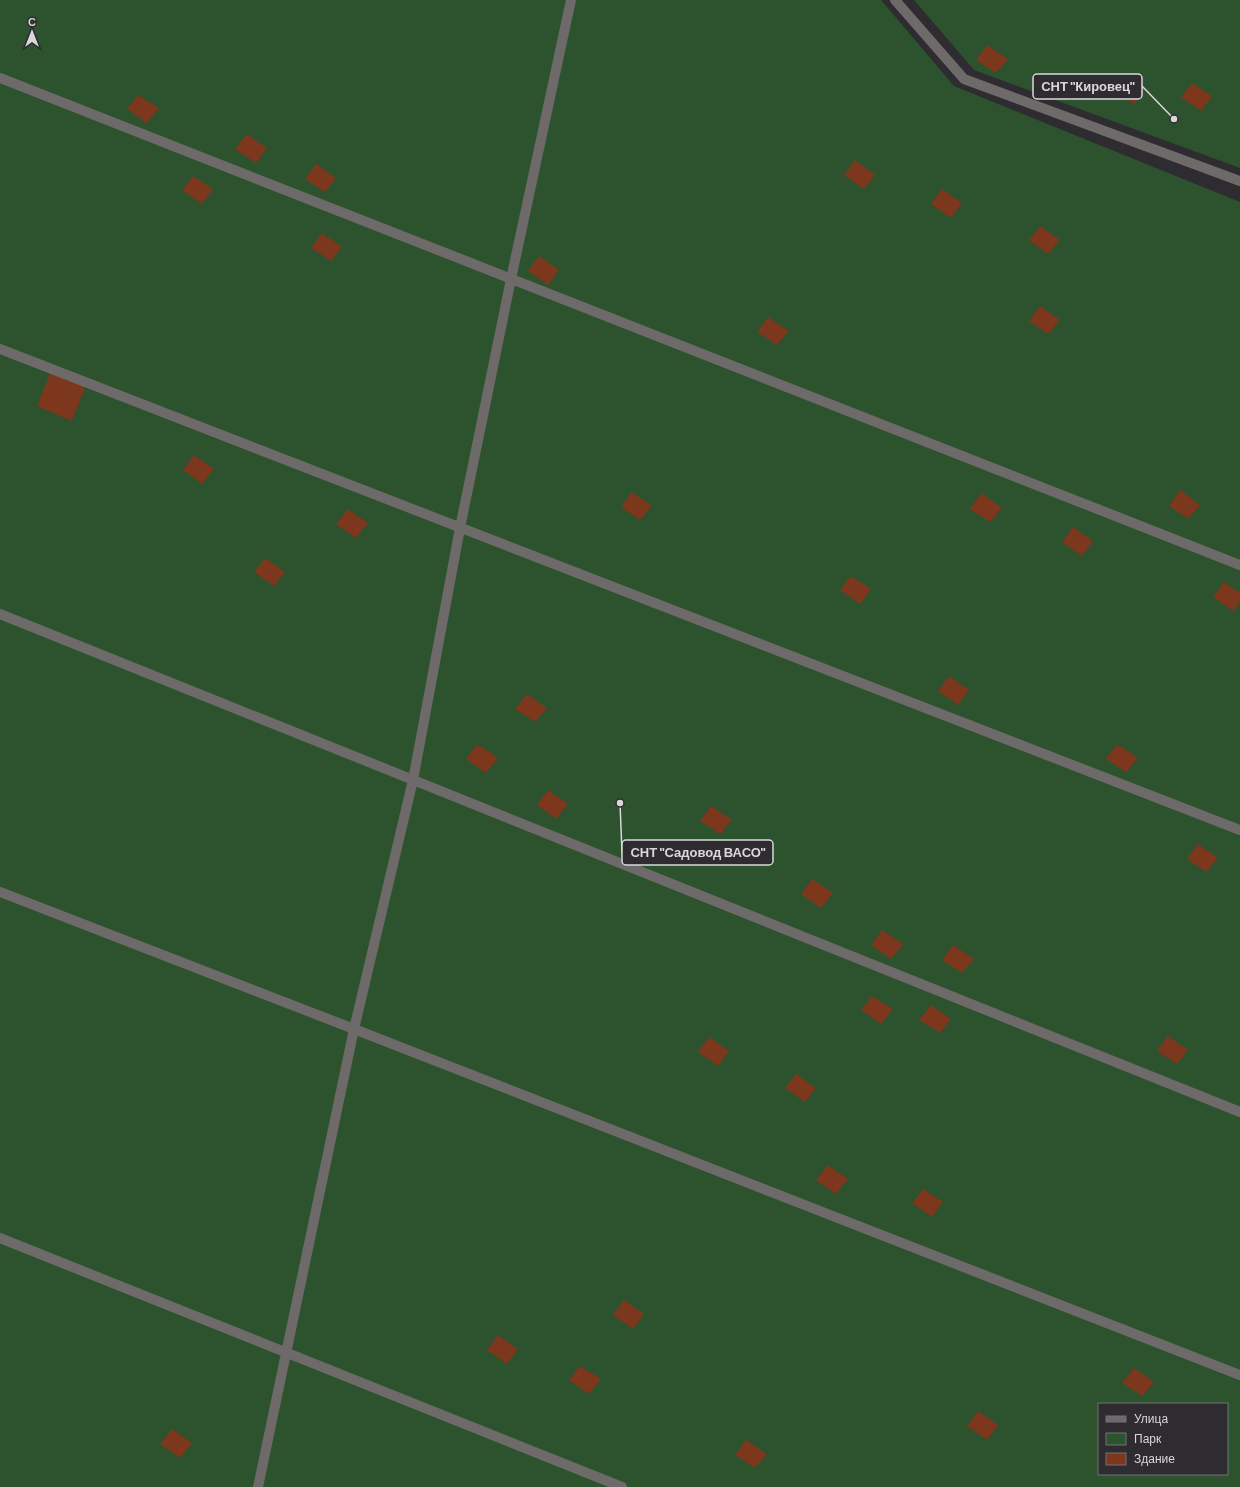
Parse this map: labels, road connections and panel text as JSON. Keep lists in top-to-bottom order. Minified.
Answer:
{"places":["СНТ \"Кировец\"","СНТ \"Садовод ВАСО\""],"legend":["Улица","Парк","Здание"],"north":"top"}
